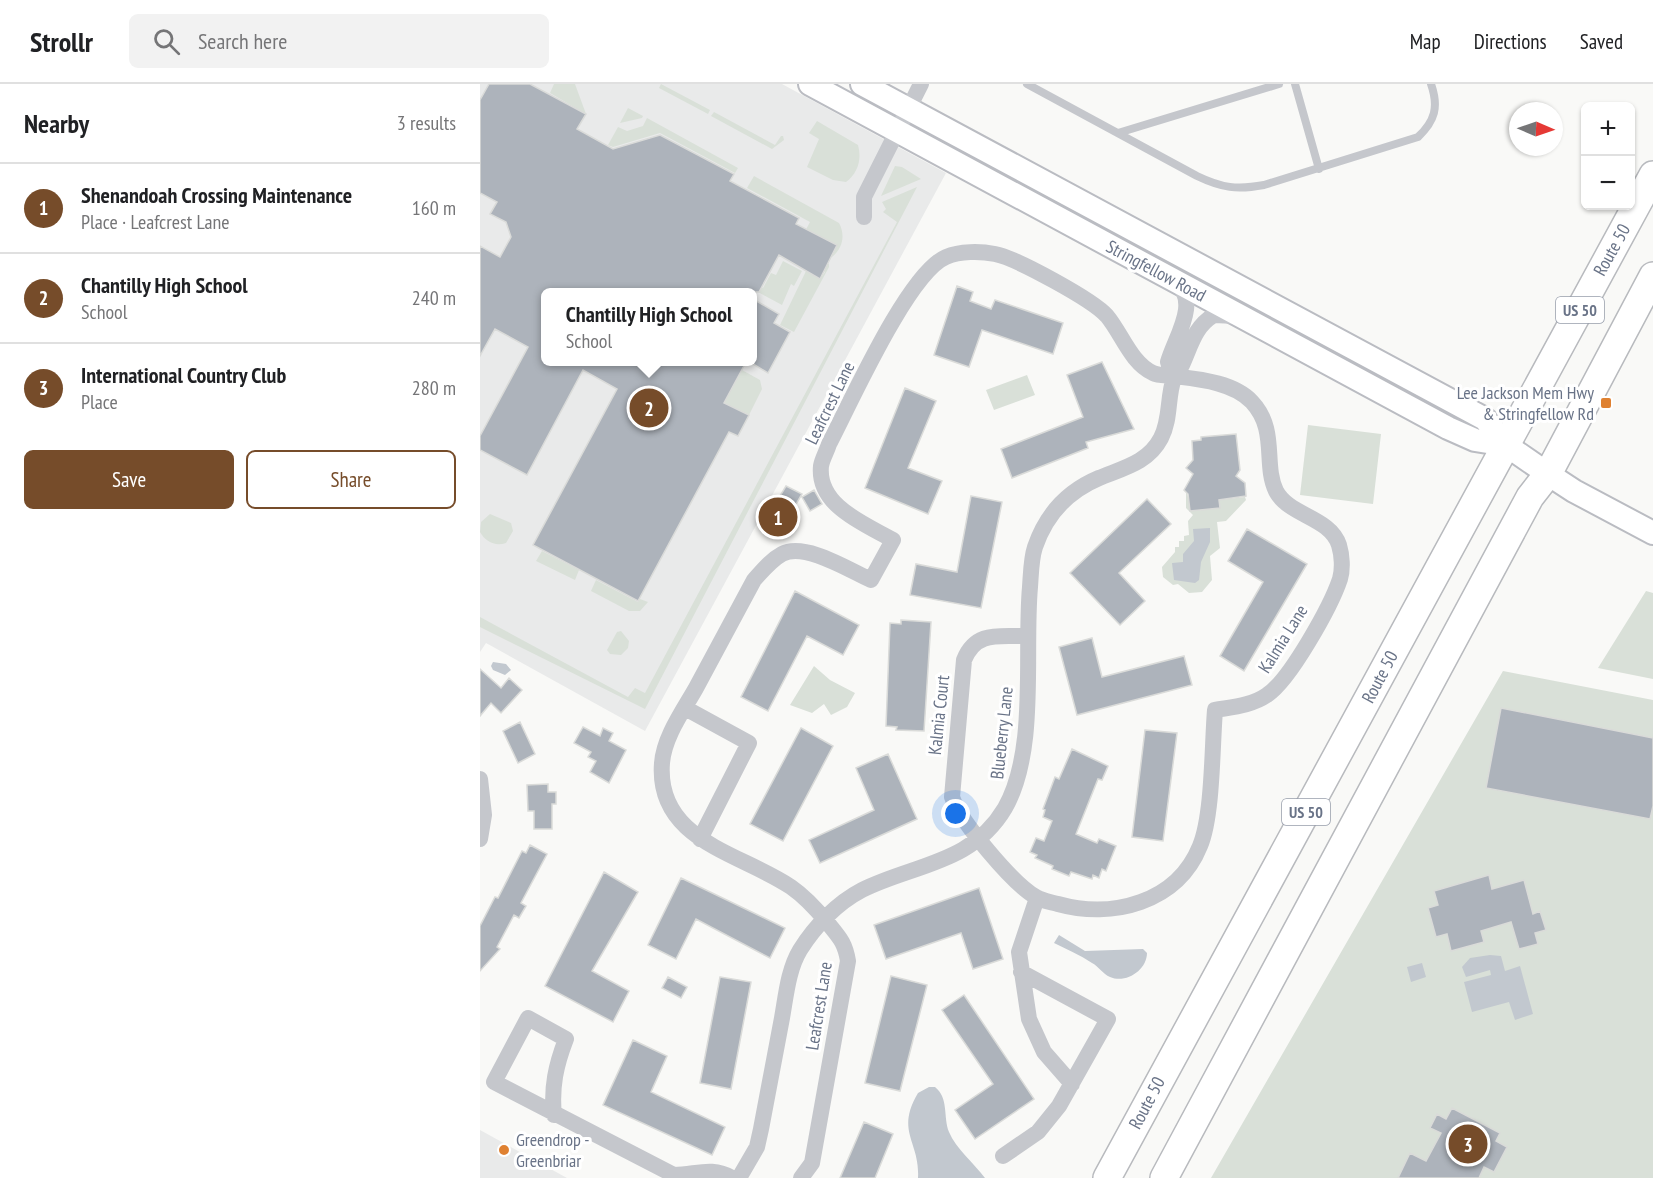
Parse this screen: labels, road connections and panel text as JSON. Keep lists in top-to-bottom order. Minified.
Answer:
{"streets":{"highway":["Route 50","US 50"],"main road":["Stringfellow Road"],"street":["Leafcrest Lane","Kalmia Lane","Kalmia Court","Blueberry Lane"]},"crossings":[["Route 50","Stringfellow Road"],["Stringfellow Road","US 50"],["Stringfellow Road","Blueberry Lane"],["Leafcrest Lane","Kalmia Lane"],["Leafcrest Lane","Blueberry Lane"],["Kalmia Lane","Blueberry Lane"],["Kalmia Court","Blueberry Lane"]],"places":{"transit":["Lee Jackson Mem Hwy & Stringfellow Rd"],"other":["Greendrop - Greenbriar"]},"north":"right","page":{"header":"Strollr","search":"Search here","nav":["Map","Directions","Saved"],"heading":["Nearby","3 results"],"map_buttons":["+","−"],"list":[{"mark":"1","name":"Shenandoah Crossing Maintenance","note":"Place · Leafcrest Lane","value":"160 m"},{"mark":"2","name":"Chantilly High School","note":"School","value":"240 m"},{"mark":"3","name":"International Country Club","note":"Place","value":"280 m"}],"popup":["Chantilly High School","School"],"pins":["2","1","3"],"buttons":["Save","Share"]}}
